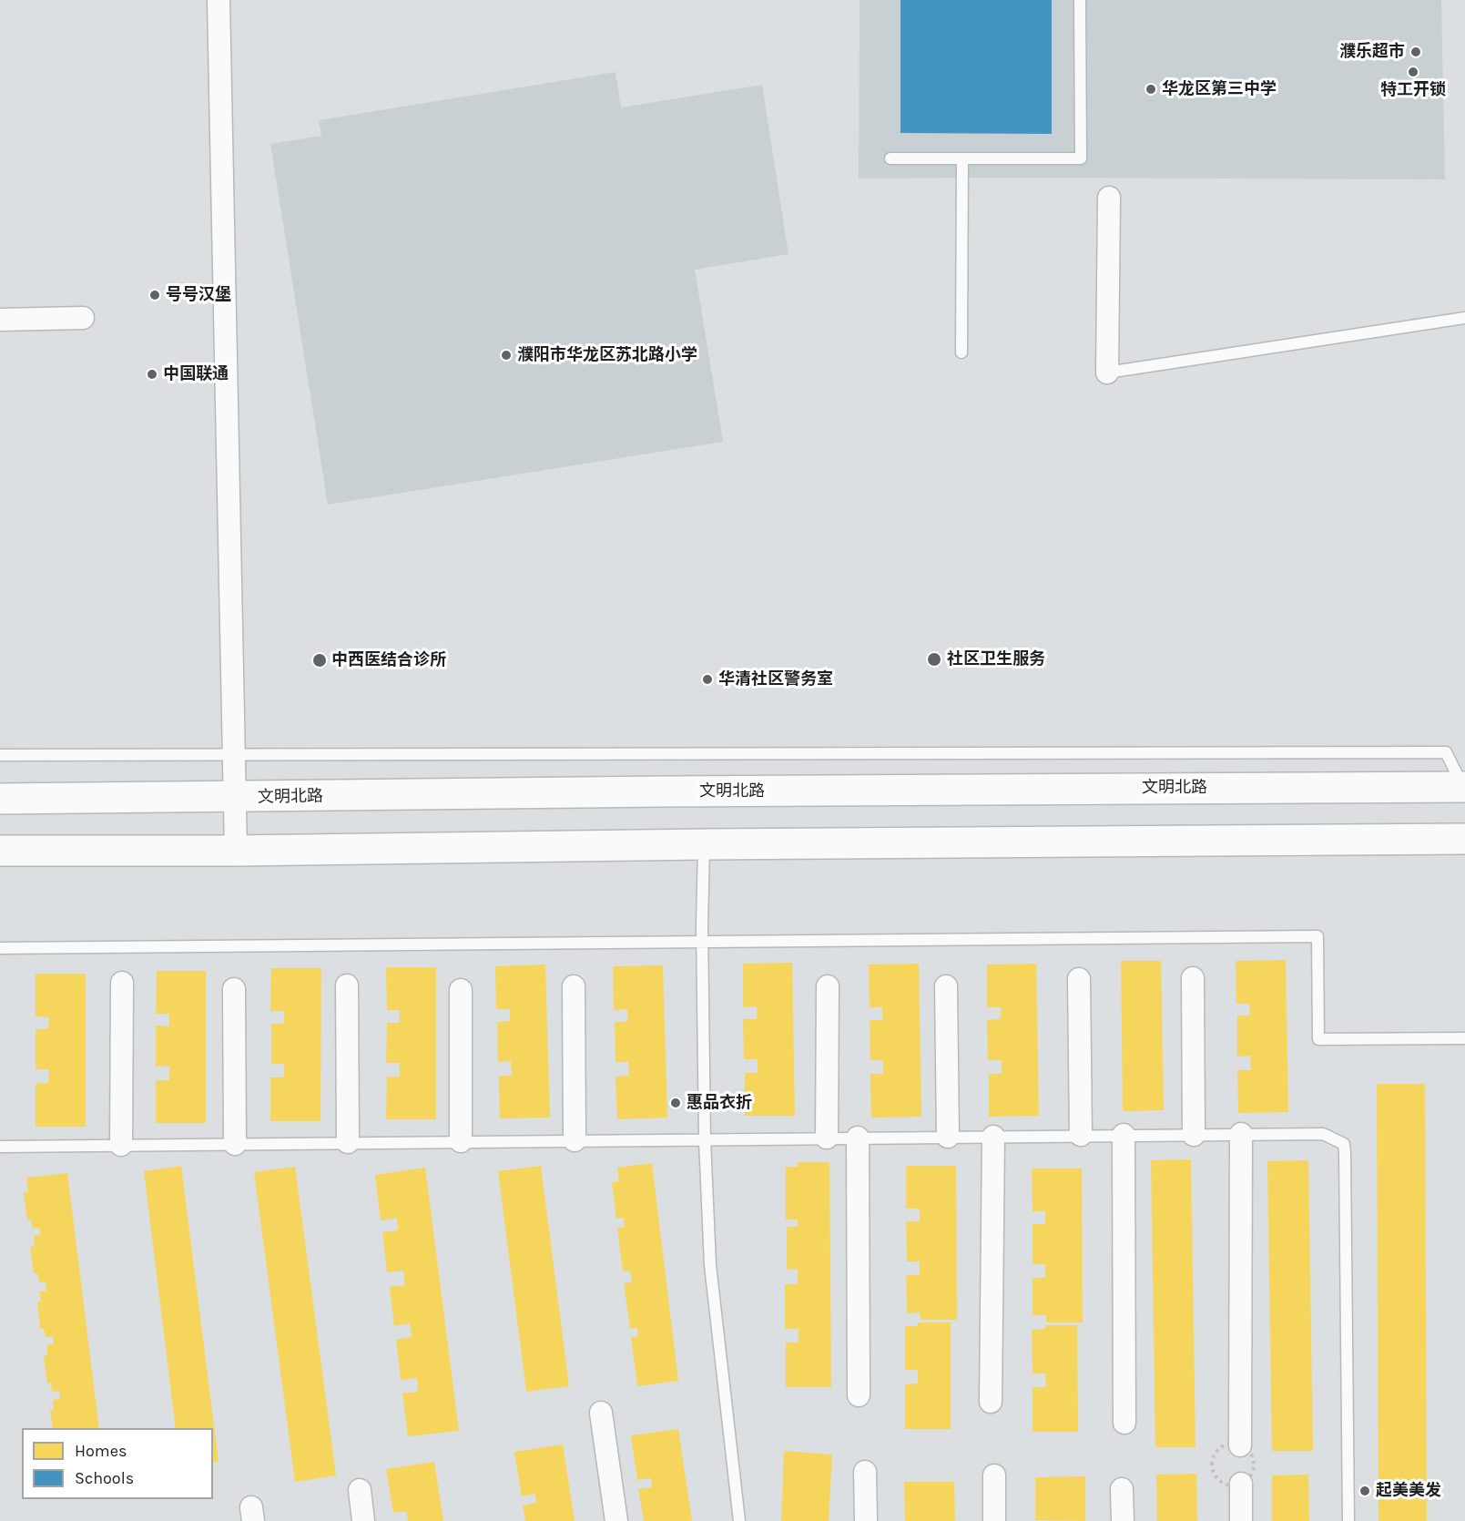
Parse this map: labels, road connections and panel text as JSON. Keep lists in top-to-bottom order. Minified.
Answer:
{"streets":{"street":["文明北路"]},"places":["濮乐超市","特工开锁","华龙区第三中学","号号汉堡","濮阳市华龙区苏北路小学","中国联通","社区卫生服务","中西医结合诊所","华清社区警务室","惠品衣折","起美美发"],"legend":["Homes","Schools"]}
